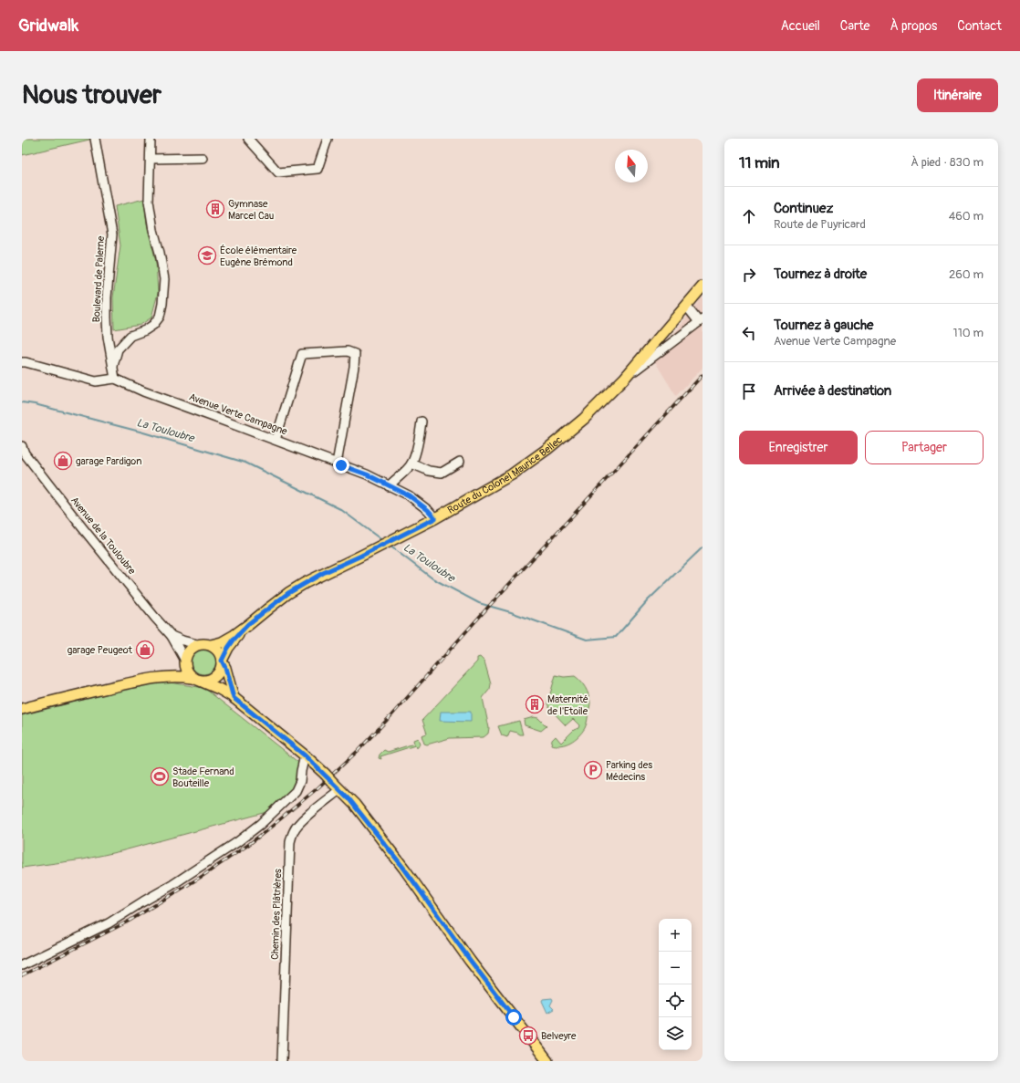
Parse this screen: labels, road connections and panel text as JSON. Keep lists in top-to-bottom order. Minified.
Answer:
{"streets":{"main road":["Route du Colonel Maurice Bellec"],"street":["Boulevard de Palerne","Avenue Verte Campagne","Avenue de la Touloubre","Chemin des Plâtrières"]},"crossings":[["Boulevard de Palerne","Avenue Verte Campagne"],["Avenue Verte Campagne","Route du Colonel Maurice Bellec"],["Route du Colonel Maurice Bellec","Avenue de la Touloubre"]],"water":["La Touloubre"],"places":{"building":["Gymnase Marcel Cau","Maternité de l'Etoile"],"school or university":["École élémentaire Eugène Brémond"],"shop":["garage Pardigon","garage Peugeot"],"parking":["Parking des Médecins"],"sports":["Stade Fernand Bouteille"],"bus stop":["Belveyre"]},"north":"top","page":{"header":"Gridwalk","nav":["Accueil","Carte","À propos","Contact"],"buttons":["Itinéraire",["Enregistrer","Partager"]],"title":"Nous trouver","heading":["11 min","À pied · 830 m"],"list":[["Continuez","Route de Puyricard","460 m"],["Tournez à droite","260 m"],["Tournez à gauche","Avenue Verte Campagne","110 m"],"Arrivée à destination"],"map_buttons":["+","−"]}}
